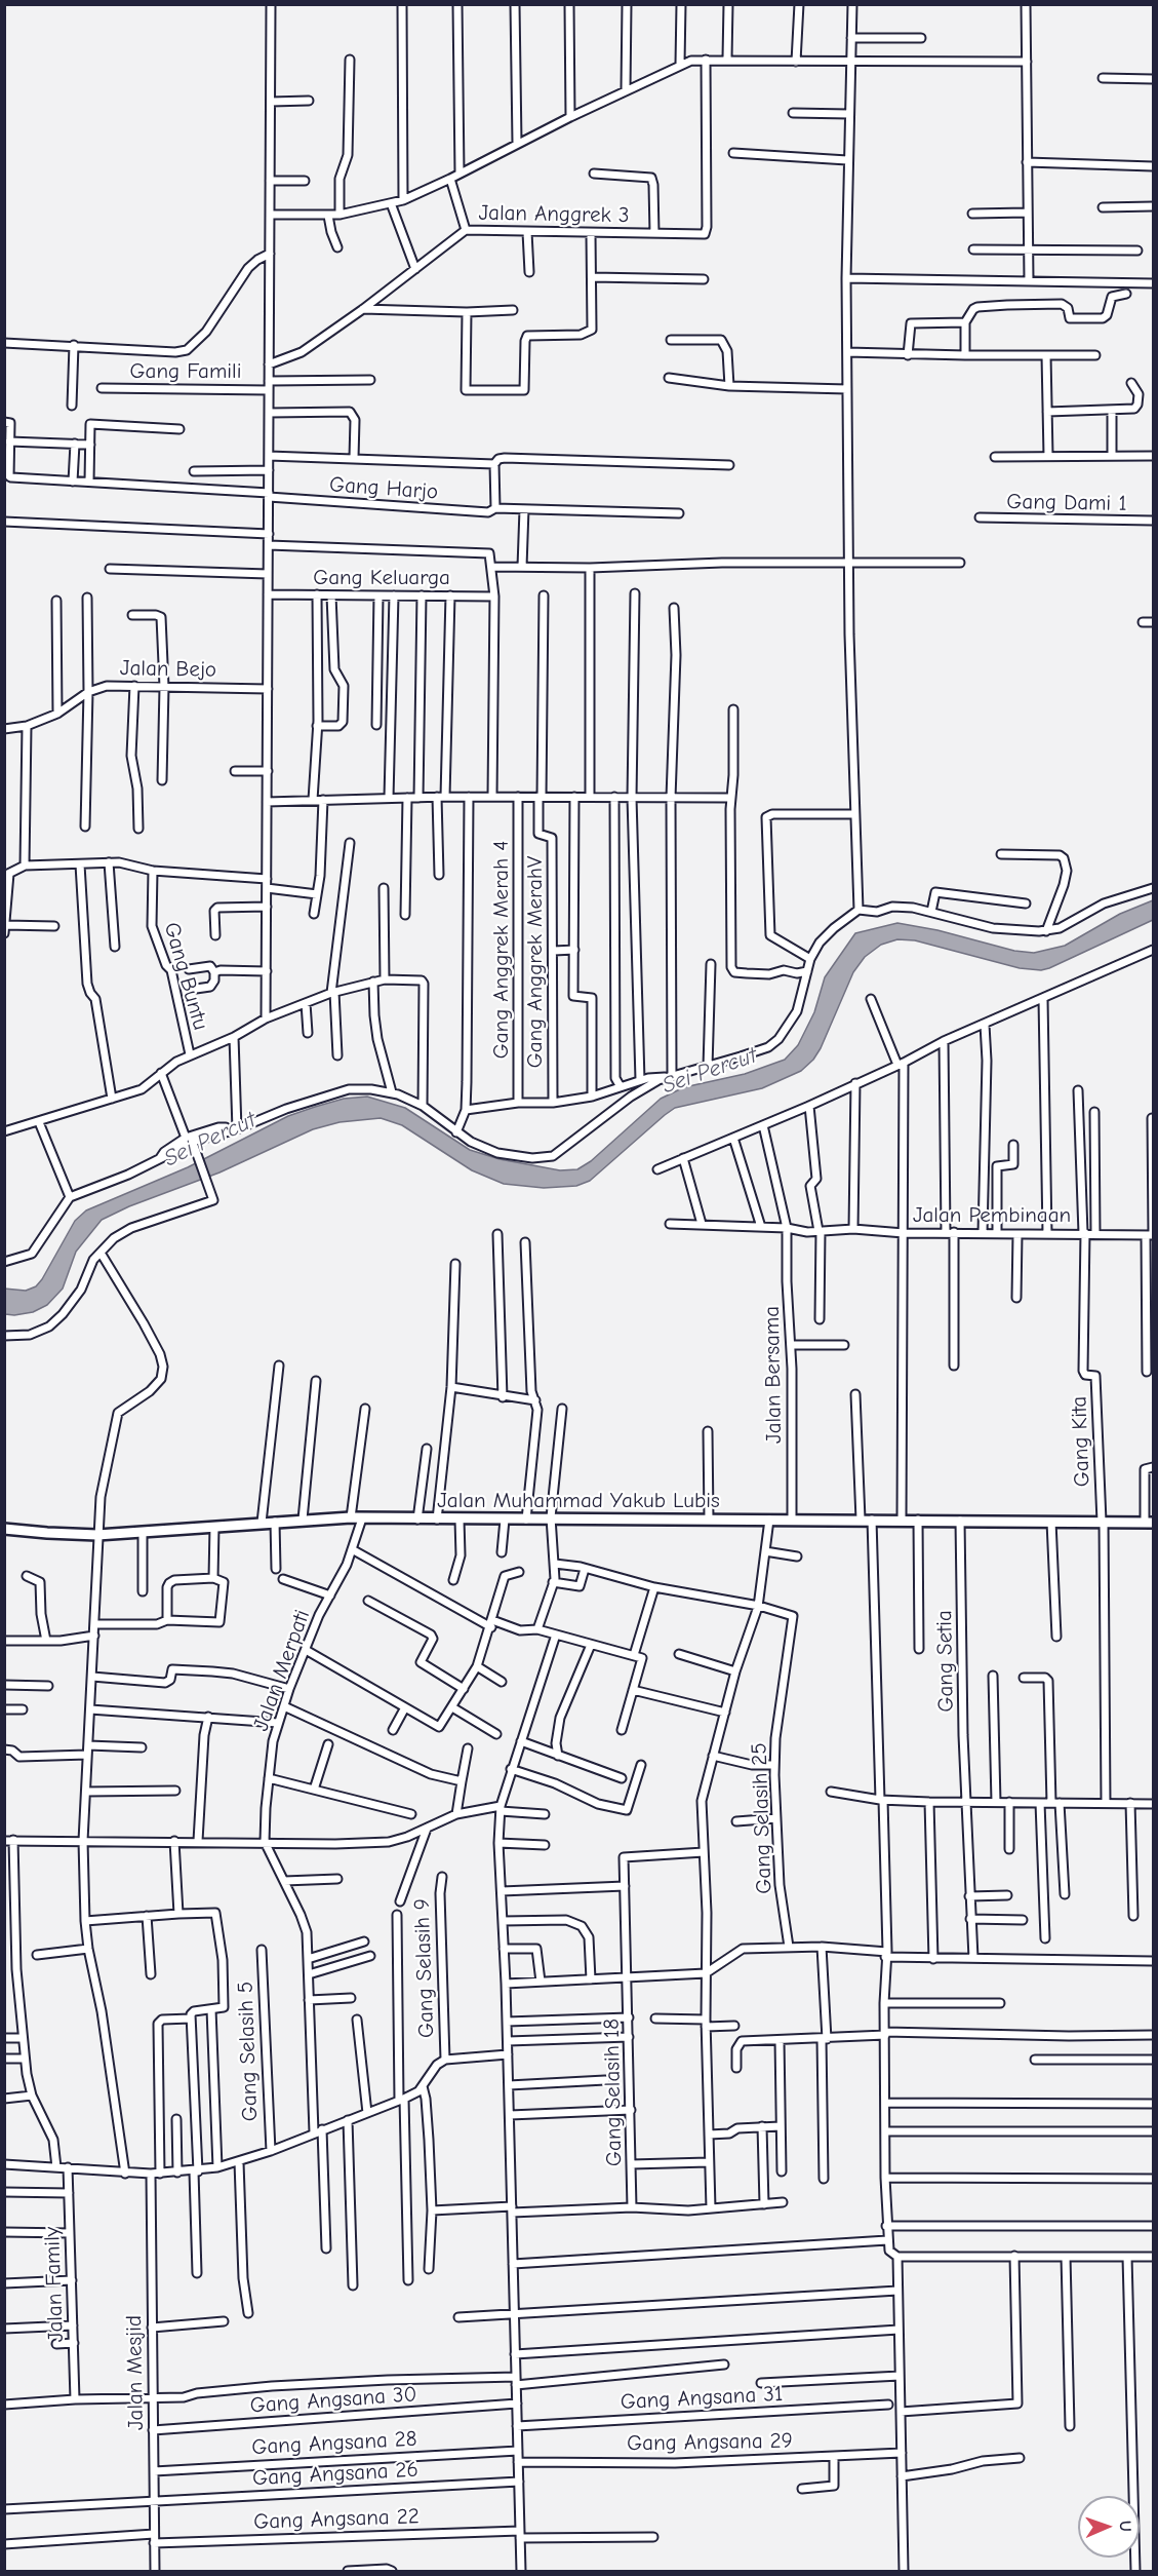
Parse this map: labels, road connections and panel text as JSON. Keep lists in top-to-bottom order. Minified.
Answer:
{"streets":{"main road":["Jalan Muhammad Yakub Lubis"],"street":["Jalan Anggrek 3","Gang Famili","Gang Harjo","Gang Dami 1","Gang Keluarga","Jalan Bejo","Gang Anggrek Merah 4","Gang Anggrek MerahV","Gang Buntu","Jalan Pembinaan","Jalan Bersama","Gang Kita","Gang Setia","Jalan Merpati","Gang Selasih 25","Gang Selasih 9","Gang Selasih 5","Gang Selasih 18","Jalan Family","Jalan Mesjid","Gang Angsana 31","Gang Angsana 30","Gang Angsana 29","Gang Angsana 28","Gang Angsana 26","Gang Angsana 22"]},"crossings":[["Jalan Pembinaan","Jalan Bersama"],["Jalan Pembinaan","Gang Kita"],["Jalan Bersama","Jalan Muhammad Yakub Lubis"],["Gang Kita","Jalan Muhammad Yakub Lubis"],["Jalan Muhammad Yakub Lubis","Gang Setia"],["Jalan Muhammad Yakub Lubis","Jalan Merpati"],["Jalan Mesjid","Gang Angsana 30"],["Jalan Mesjid","Gang Angsana 28"],["Jalan Mesjid","Gang Angsana 26"],["Jalan Mesjid","Gang Angsana 22"]],"water":["Sei Percut"],"north":"right"}
